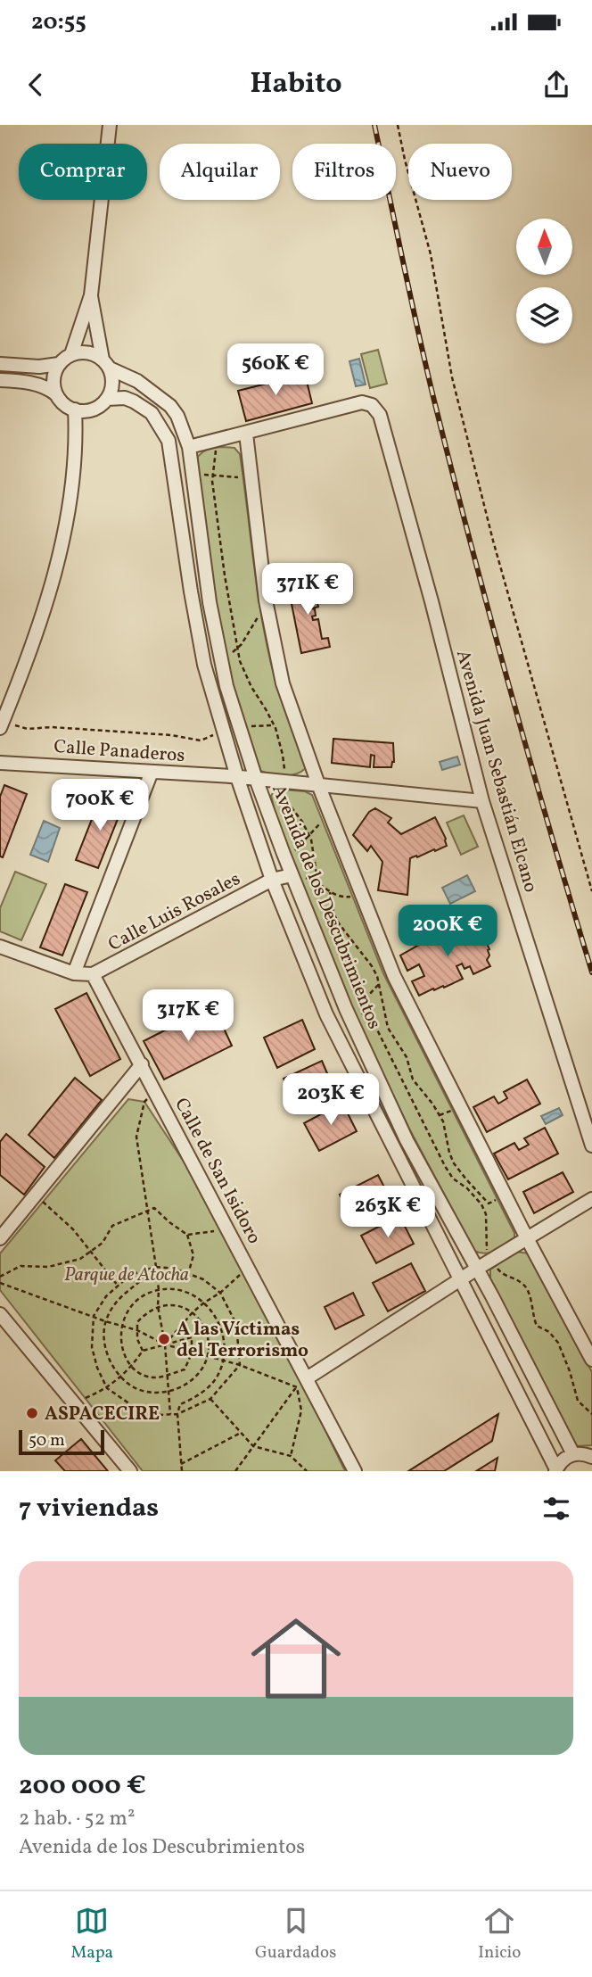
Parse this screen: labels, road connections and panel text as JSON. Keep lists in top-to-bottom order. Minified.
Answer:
{"streets":{"street":["Calle Panaderos","Avenida Juan Sebastián Elcano","Avenida de los Descubrimientos","Calle Luis Rosales","Calle de San Isidoro"]},"crossings":[["Calle Panaderos","Avenida Juan Sebastián Elcano"],["Calle Panaderos","Avenida de los Descubrimientos"],["Avenida Juan Sebastián Elcano","Avenida de los Descubrimientos"],["Avenida de los Descubrimientos","Calle Luis Rosales"],["Calle Luis Rosales","Calle de San Isidoro"]],"parks":["Parque de Atocha"],"places":["A las Víctimas del Terrorismo","ASPACECIRE"],"scale_bar":"50 m","north":"top","page":{"status":"20:55","header":"Habito","chip":["Comprar","Alquilar","Filtros","Nuevo"],"price":["560K €","371K €","700K €","200K €","317K €","203K €","263K €"],"scale":"50 m","heading":"7 viviendas","list":[{"name":"200 000 €","note":"2 hab. · 52 m² · Avenida de los Descubrimientos"}],"tabs":["Mapa","Guardados","Inicio"]}}
